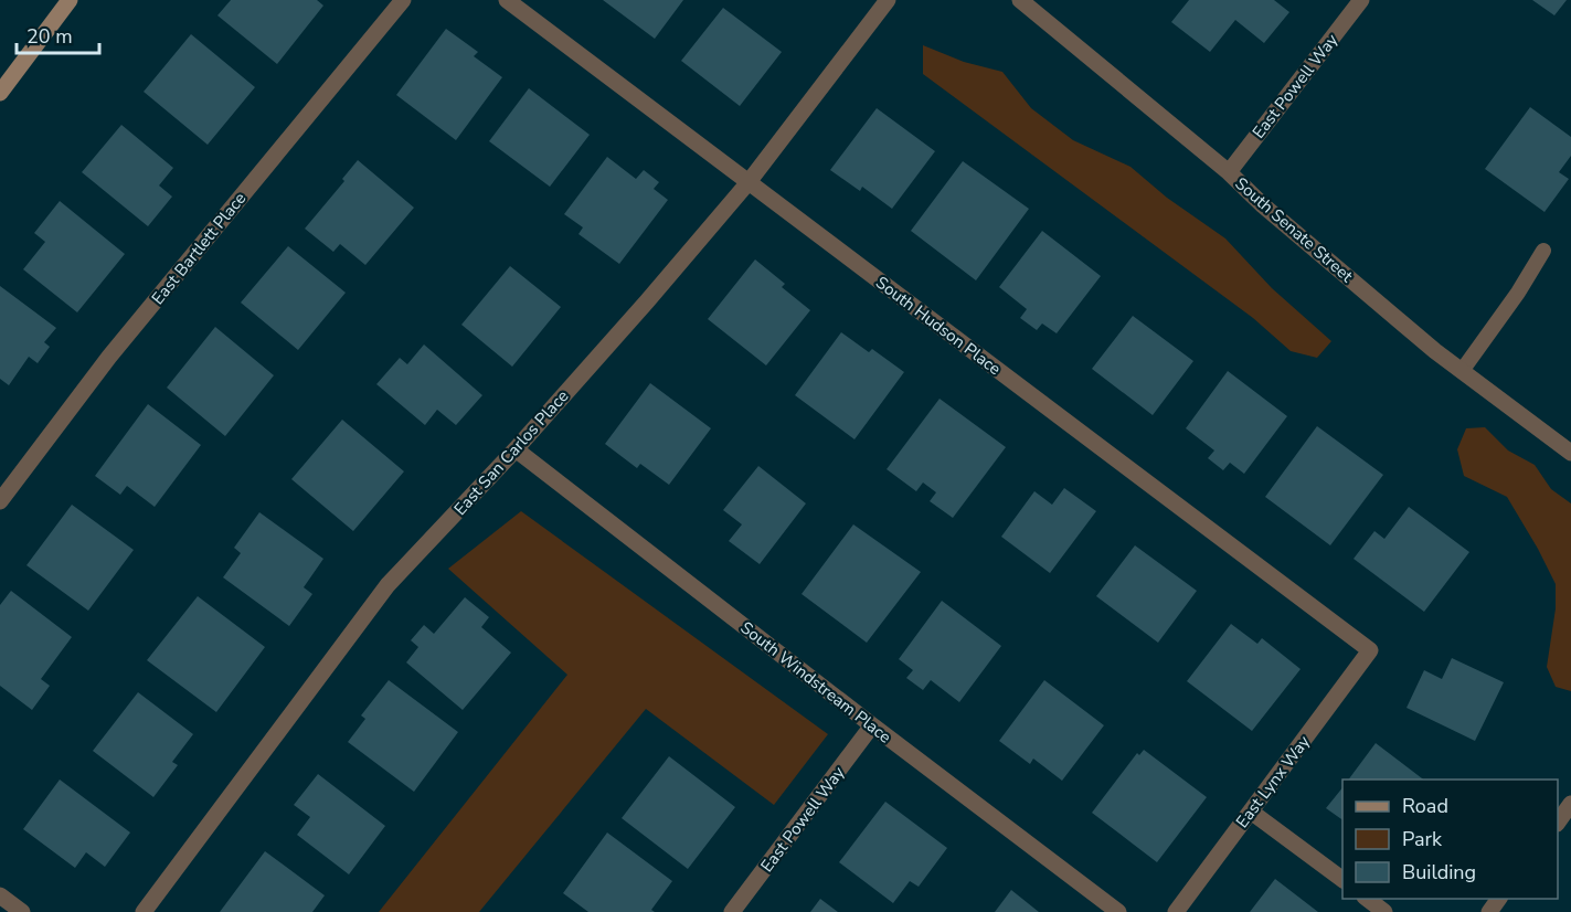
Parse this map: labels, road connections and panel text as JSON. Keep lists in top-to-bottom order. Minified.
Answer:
{"streets":{"street":["East Powell Way","South Senate Street","East Bartlett Place","South Hudson Place","East San Carlos Place","South Windstream Place","East Lynx Way"]},"crossings":[["East Powell Way","South Senate Street"],["East Powell Way","South Windstream Place"],["South Hudson Place","East San Carlos Place"],["South Hudson Place","East Lynx Way"],["East San Carlos Place","South Windstream Place"]],"legend":["Road","Park","Building"],"scale_bar":"20 m"}
